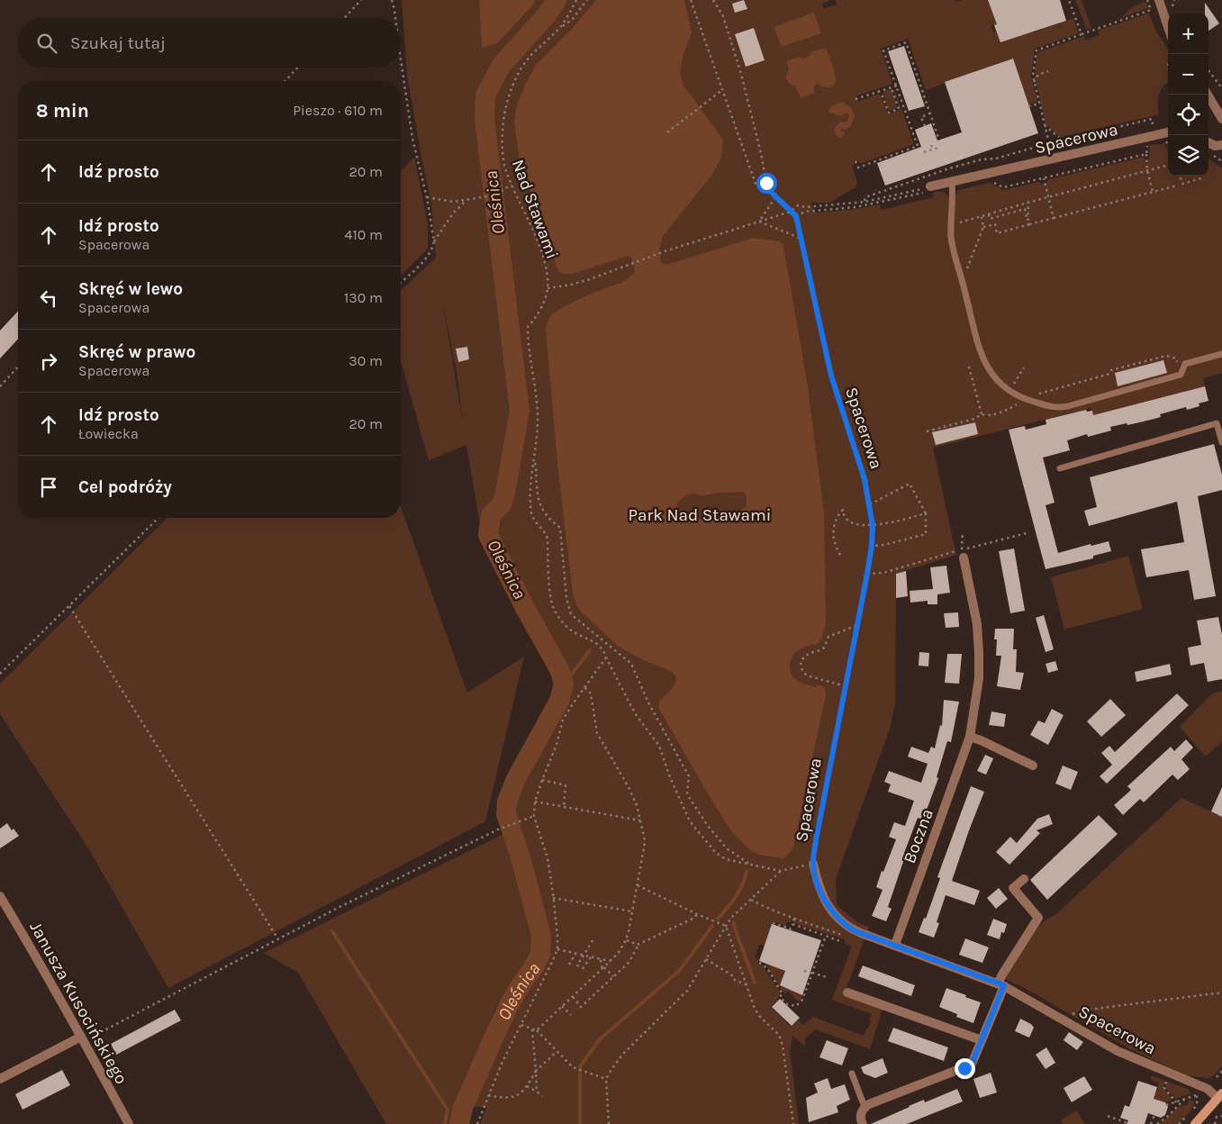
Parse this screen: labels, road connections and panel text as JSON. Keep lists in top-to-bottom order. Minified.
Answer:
{"streets":{"street":["Spacerowa","Boczna","Janusza Kusocińskiego"],"path":["Nad Stawami"]},"crossings":[["Spacerowa","Boczna"]],"water":["Oleśnica"],"parks":["Park Nad Stawami"],"page":{"map_buttons":["+","−"],"search":"Szukaj tutaj","heading":["8 min","Pieszo · 610 m"],"list":[["Idź prosto","20 m"],["Idź prosto","Spacerowa","410 m"],["Skręć w lewo","Spacerowa","130 m"],["Skręć w prawo","Spacerowa","30 m"],["Idź prosto","Łowiecka","20 m"],"Cel podróży"]}}
